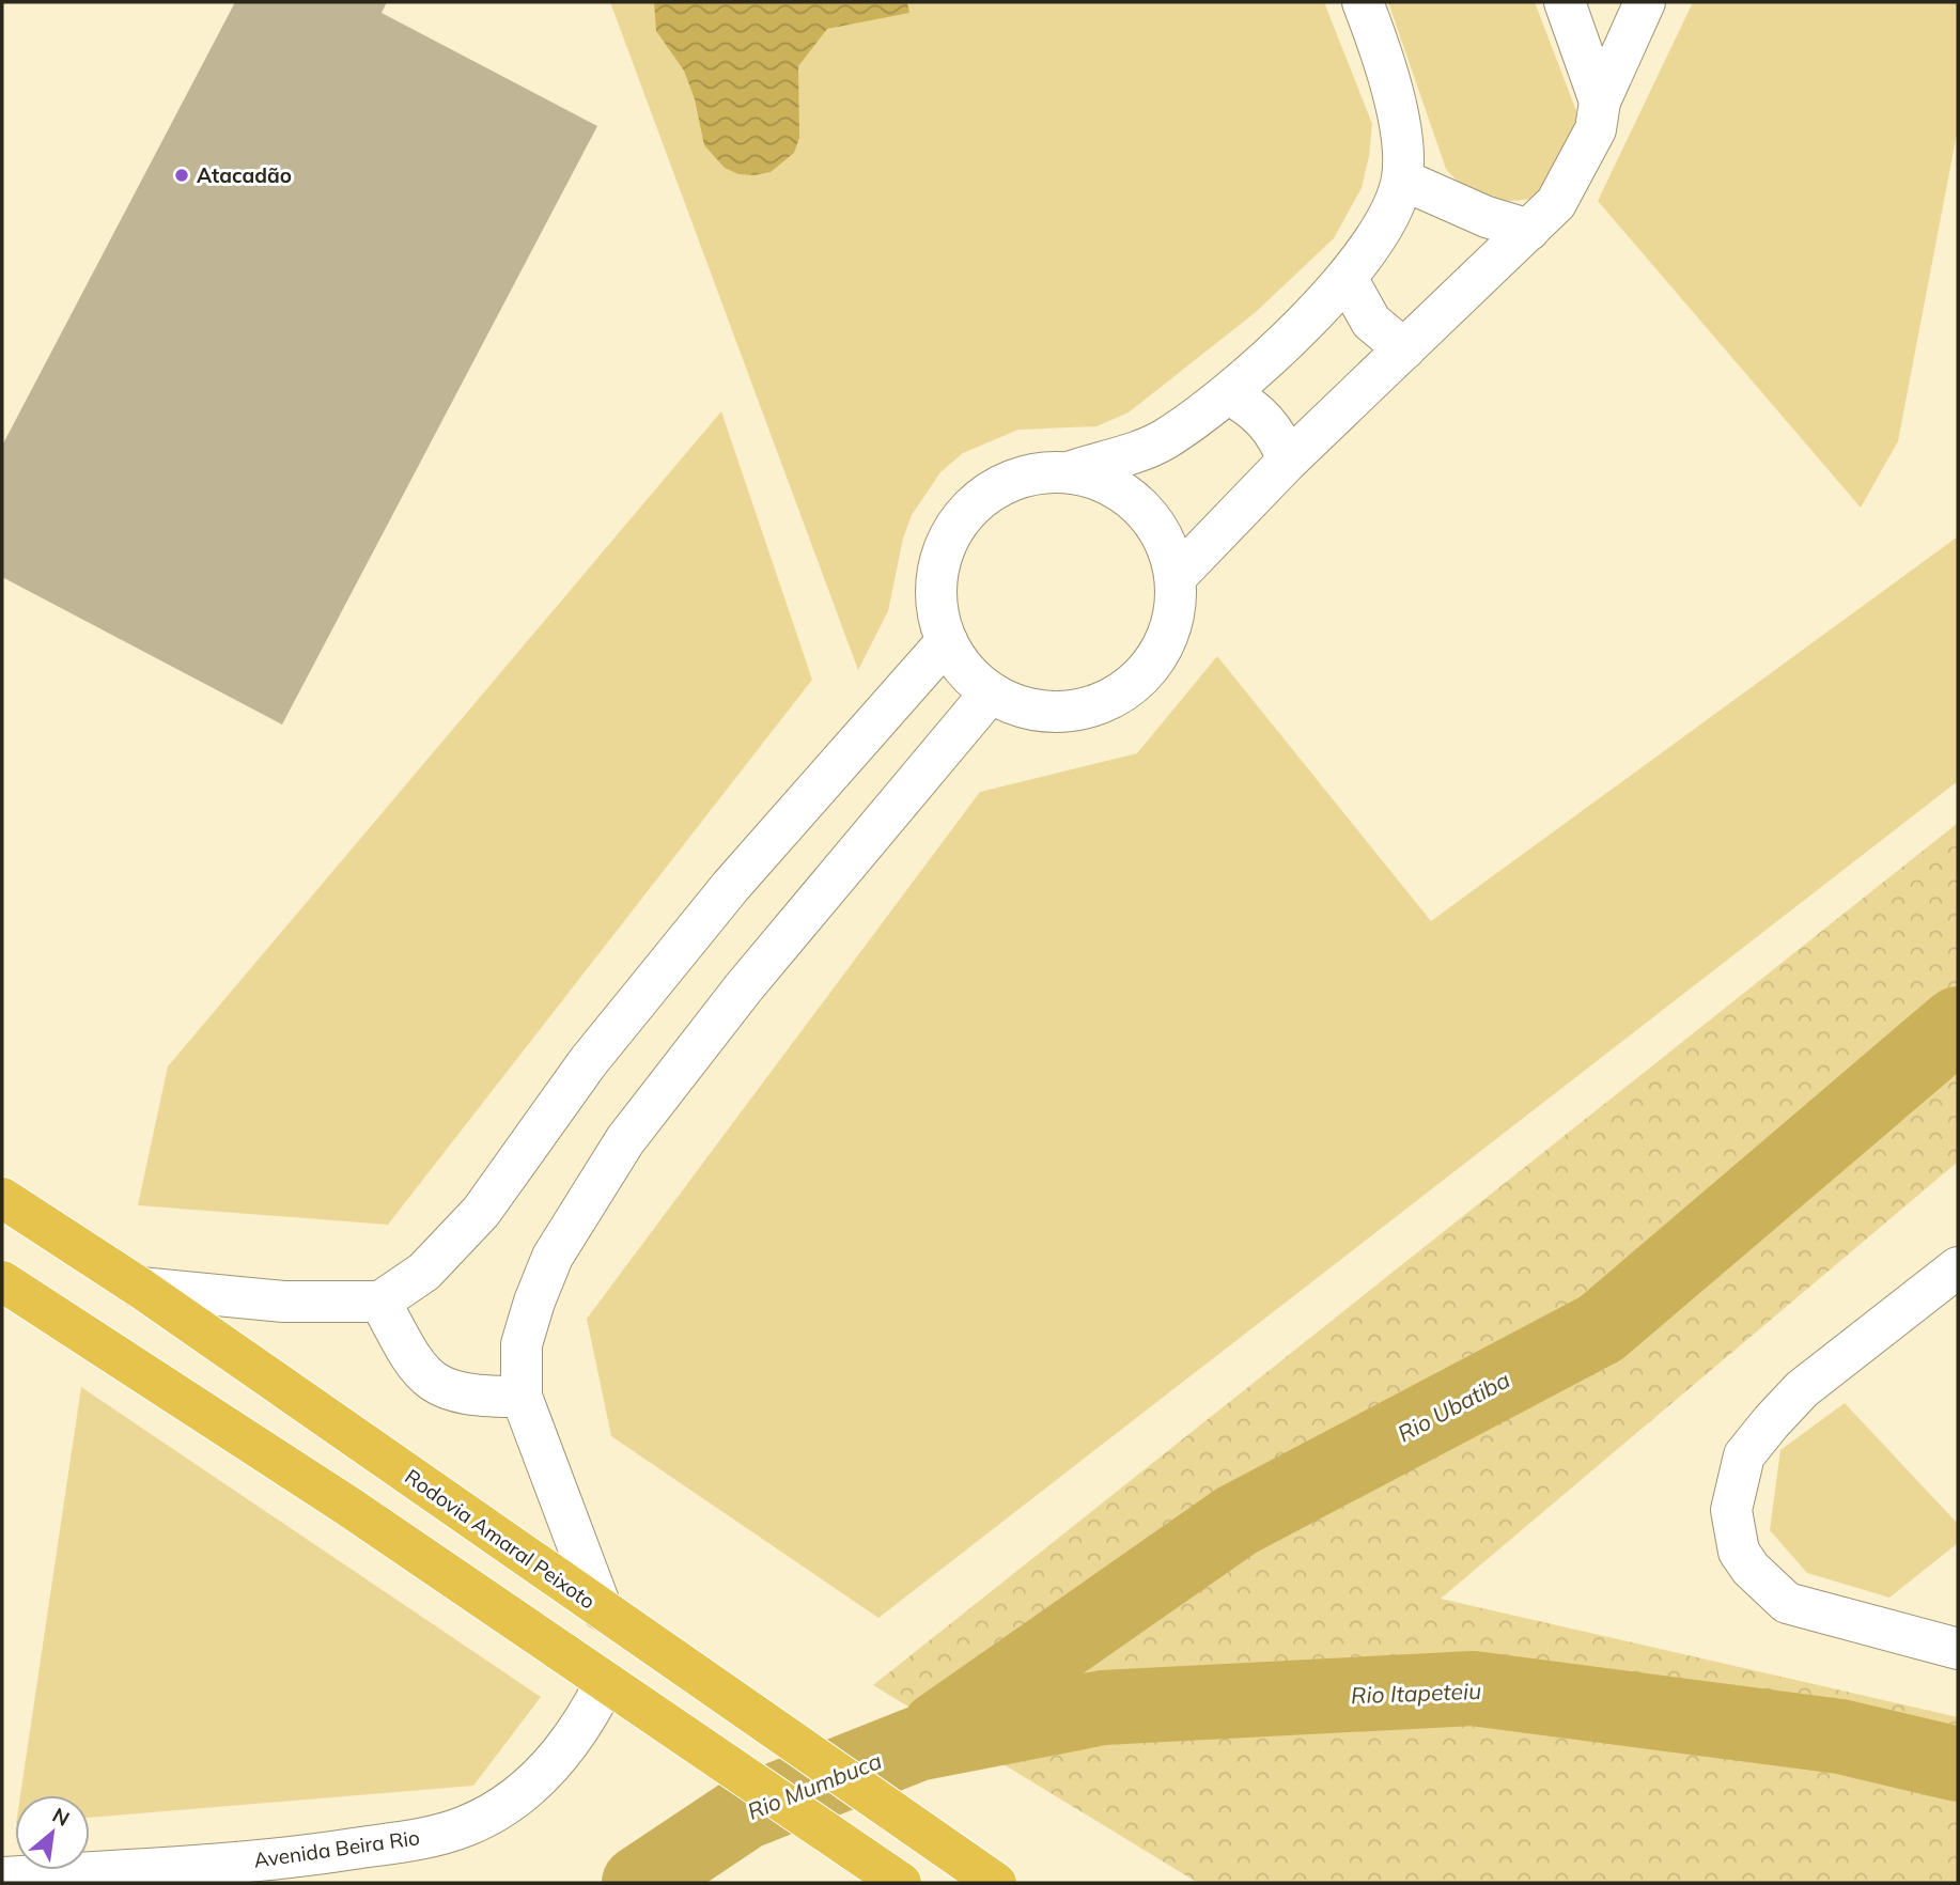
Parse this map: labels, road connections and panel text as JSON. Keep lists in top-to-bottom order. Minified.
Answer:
{"streets":{"highway":["Rodovia Amaral Peixoto"],"street":["Avenida Beira Rio"]},"water":["Rio Ubatiba","Rio Itapeteiu","Rio Mumbuca"],"places":["Atacadão"],"north":"top right"}
